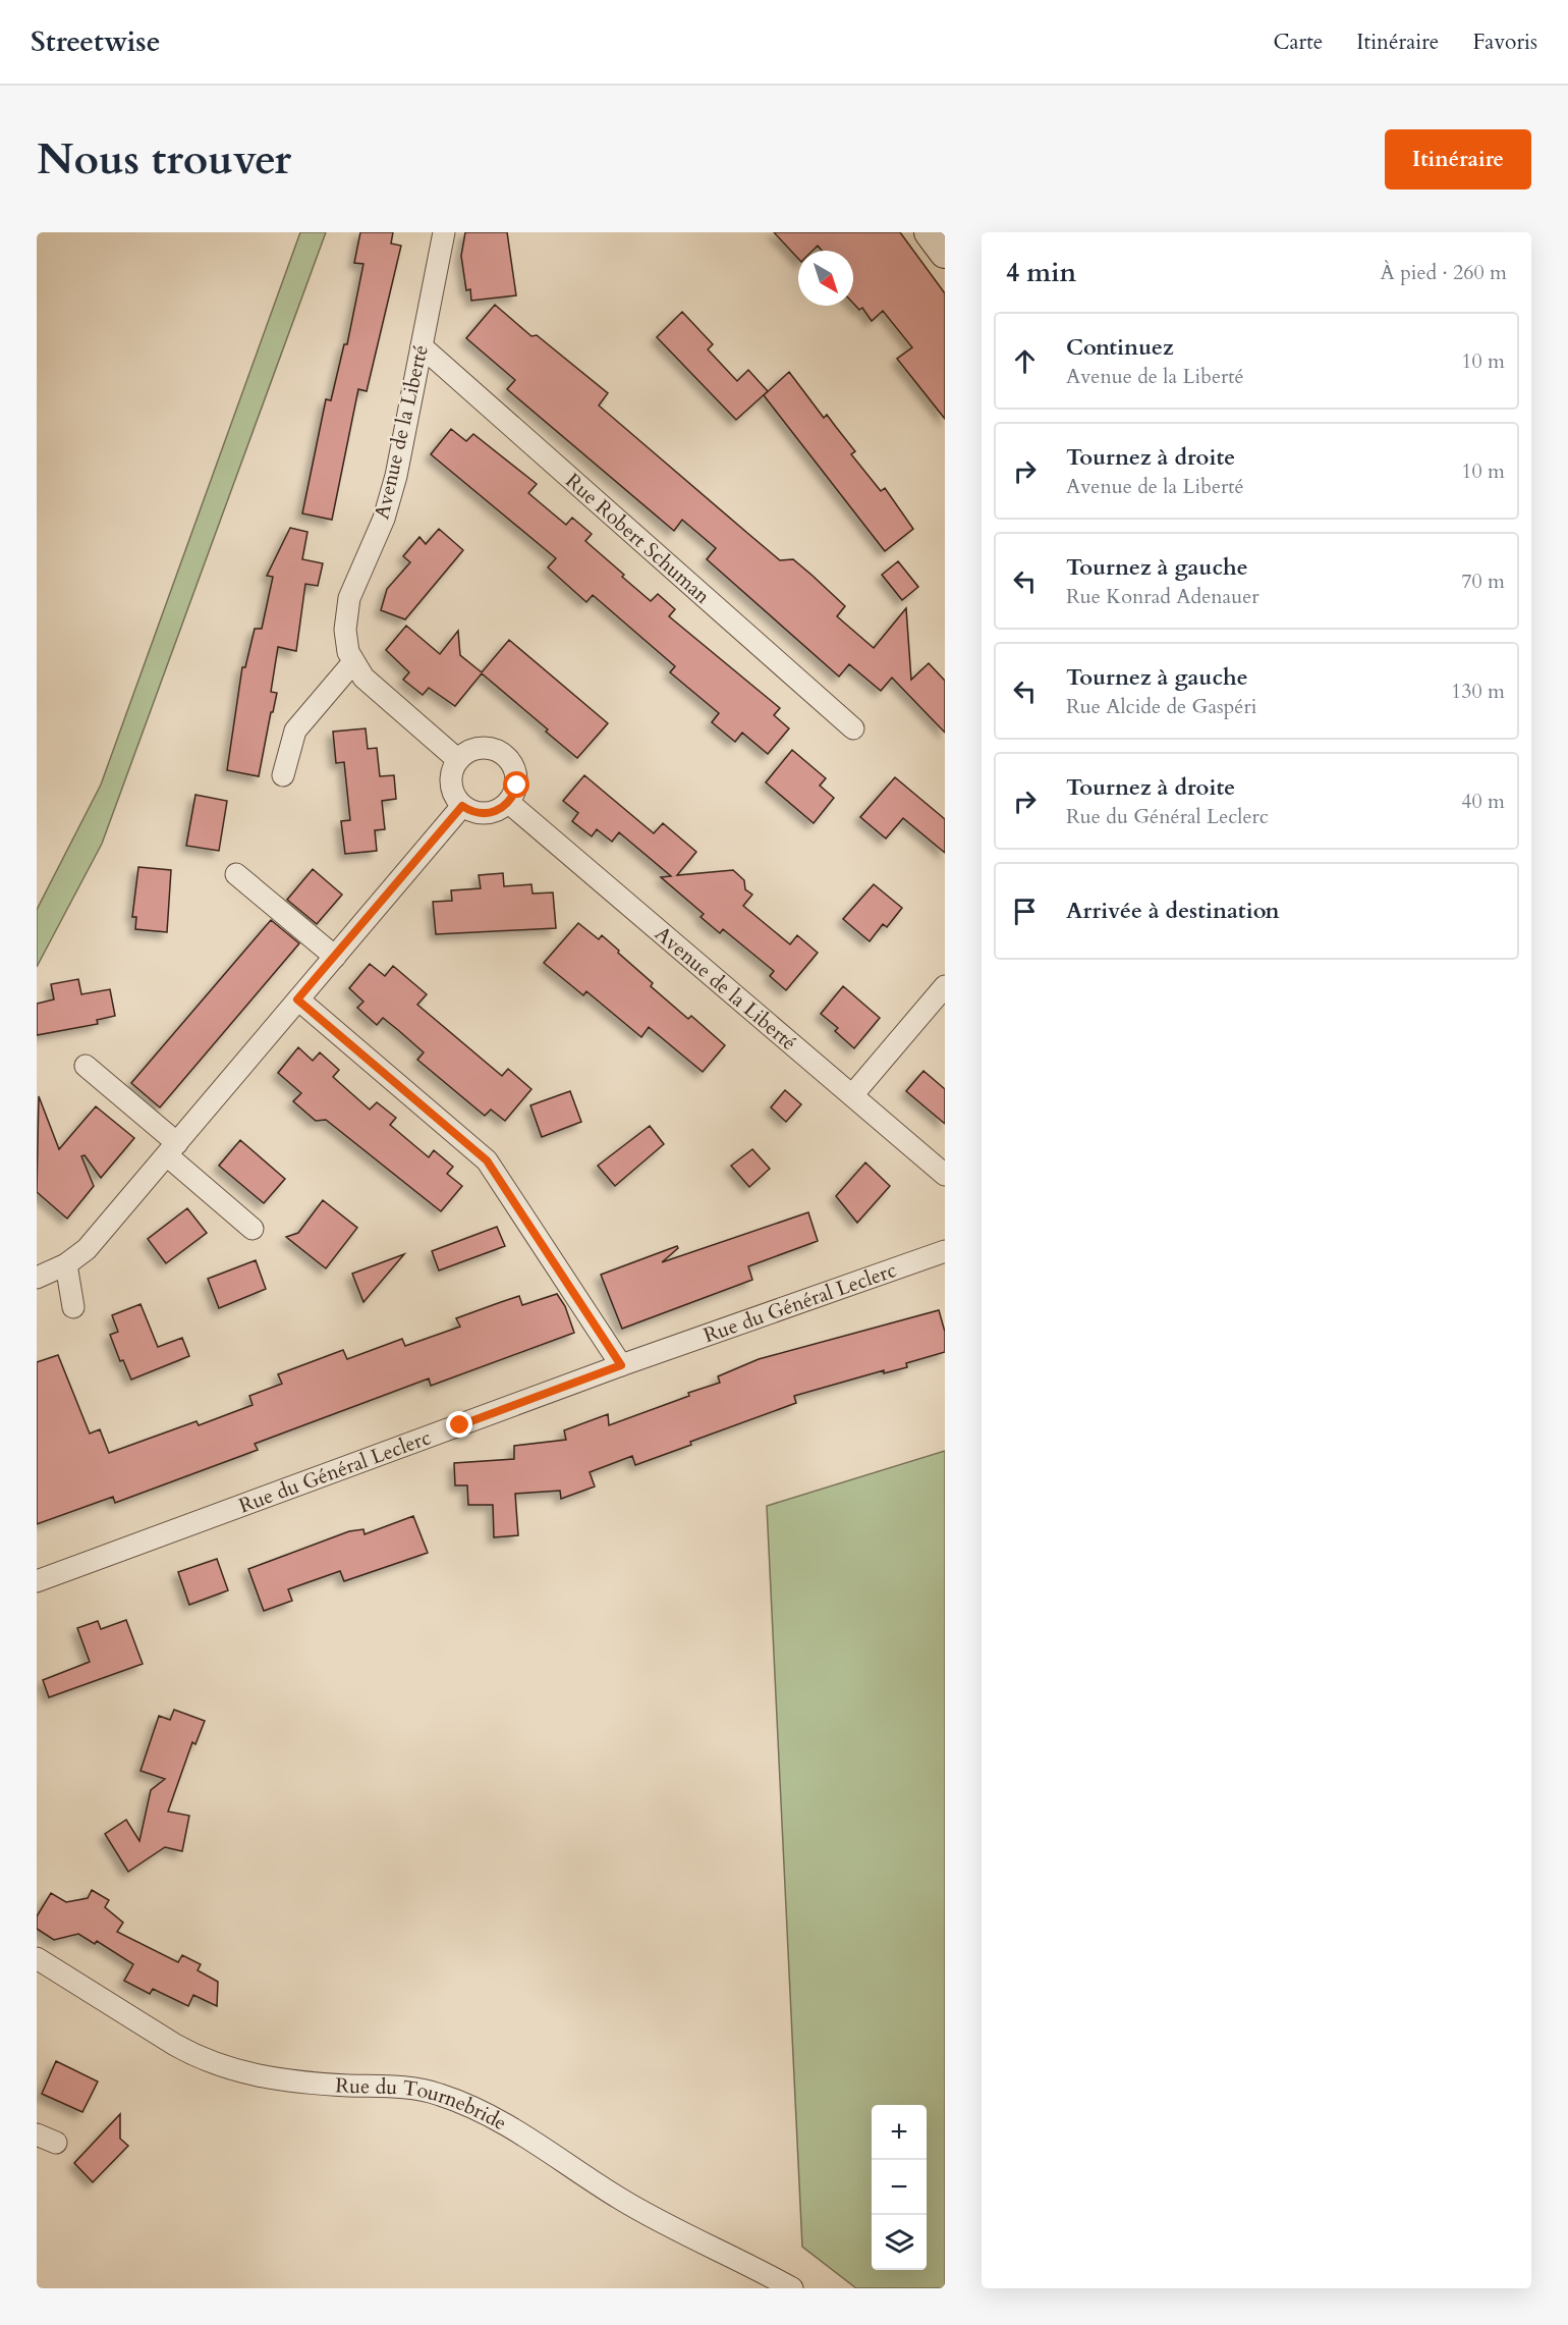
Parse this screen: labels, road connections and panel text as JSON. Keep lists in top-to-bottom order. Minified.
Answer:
{"streets":{"street":["Avenue de la Liberté","Rue Robert Schuman","Rue du Général Leclerc","Rue du Tournebride"]},"crossings":[["Avenue de la Liberté","Rue Robert Schuman"]],"north":"bottom right","page":{"header":"Streetwise","nav":["Carte","Itinéraire","Favoris"],"buttons":"Itinéraire","title":"Nous trouver","heading":["4 min","À pied · 260 m"],"list":[["Continuez","Avenue de la Liberté","10 m"],["Tournez à droite","Avenue de la Liberté","10 m"],["Tournez à gauche","Rue Konrad Adenauer","70 m"],["Tournez à gauche","Rue Alcide de Gaspéri","130 m"],["Tournez à droite","Rue du Général Leclerc","40 m"],"Arrivée à destination"],"map_buttons":["+","−"]}}
